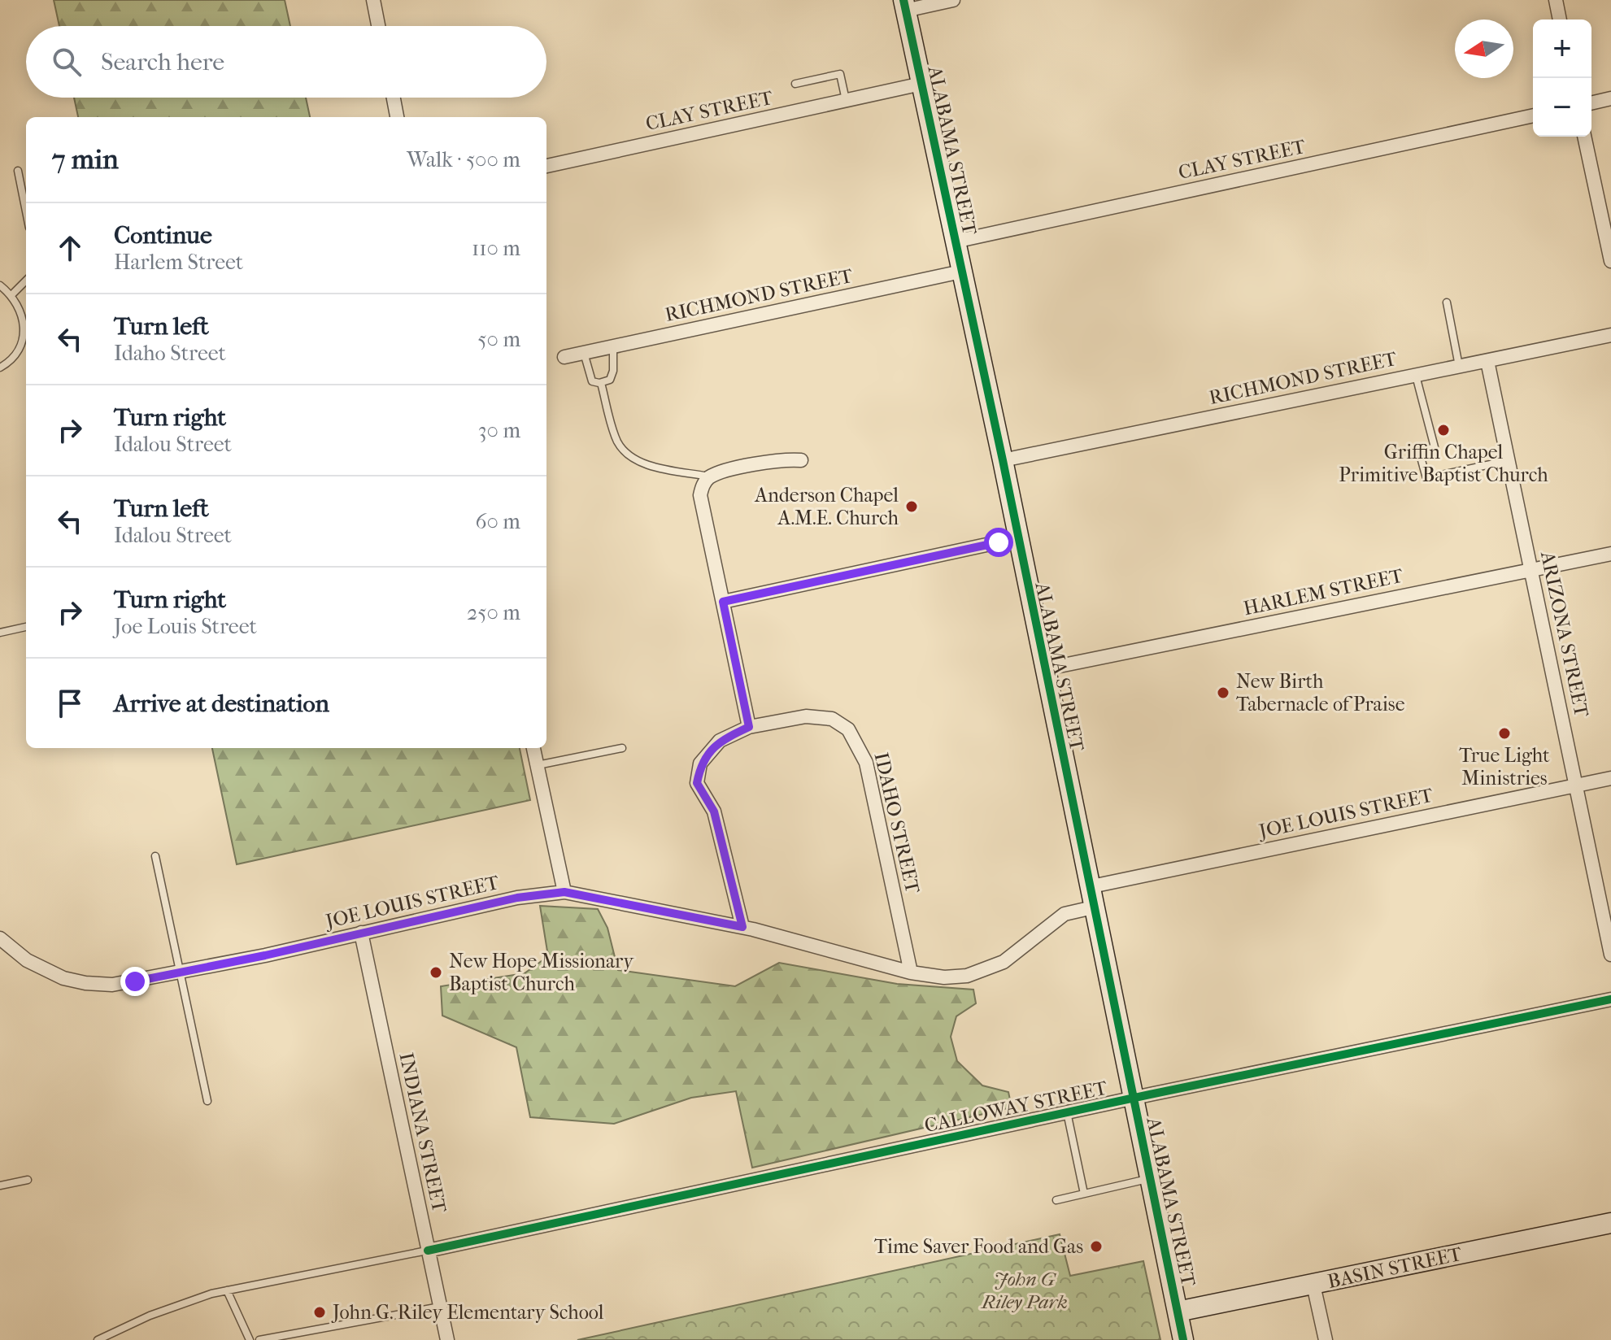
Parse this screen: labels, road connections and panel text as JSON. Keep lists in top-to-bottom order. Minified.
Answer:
{"streets":{"street":["CLAY STREET","ALABAMA STREET","RICHMOND STREET","HARLEM STREET","ARIZONA STREET","JOE LOUIS STREET","IDAHO STREET","CALLOWAY STREET","INDIANA STREET","BASIN STREET"]},"crossings":[["CLAY STREET","ALABAMA STREET"],["ALABAMA STREET","RICHMOND STREET"],["ALABAMA STREET","HARLEM STREET"],["ALABAMA STREET","JOE LOUIS STREET"],["ALABAMA STREET","CALLOWAY STREET"],["ALABAMA STREET","BASIN STREET"],["RICHMOND STREET","ARIZONA STREET"],["HARLEM STREET","ARIZONA STREET"],["ARIZONA STREET","JOE LOUIS STREET"],["JOE LOUIS STREET","IDAHO STREET"],["JOE LOUIS STREET","INDIANA STREET"],["CALLOWAY STREET","INDIANA STREET"]],"parks":["John G Riley Park"],"places":["Griffin Chapel Primitive Baptist Church","Anderson Chapel A.M.E. Church","New Birth Tabernacle of Praise","True Light Ministries","New Hope Missionary Baptist Church","Time Saver Food and Gas","John G. Riley Elementary School"],"north":"left","page":{"map_buttons":["+","−"],"search":"Search here","heading":["7 min","Walk · 500 m"],"list":[["Continue","Harlem Street","110 m"],["Turn left","Idaho Street","50 m"],["Turn right","Idalou Street","30 m"],["Turn left","Idalou Street","60 m"],["Turn right","Joe Louis Street","250 m"],"Arrive at destination"]}}
